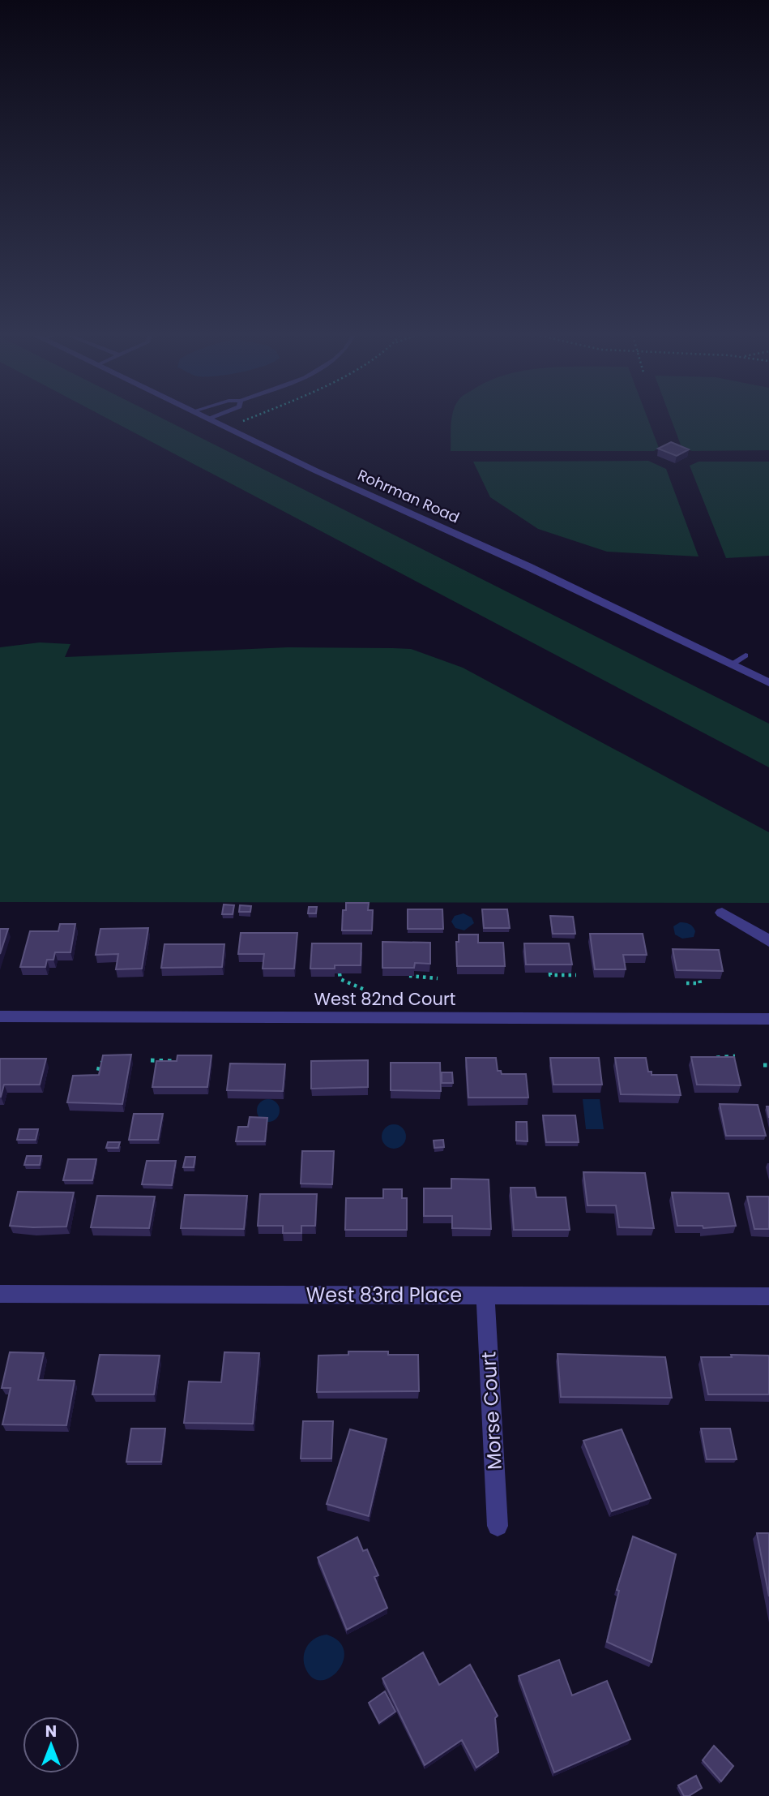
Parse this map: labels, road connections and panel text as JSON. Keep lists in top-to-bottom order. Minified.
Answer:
{"streets":{"street":["Rohrman Road","West 82nd Court","West 83rd Place","Morse Court"]},"crossings":[["West 83rd Place","Morse Court"]],"north":"top"}
